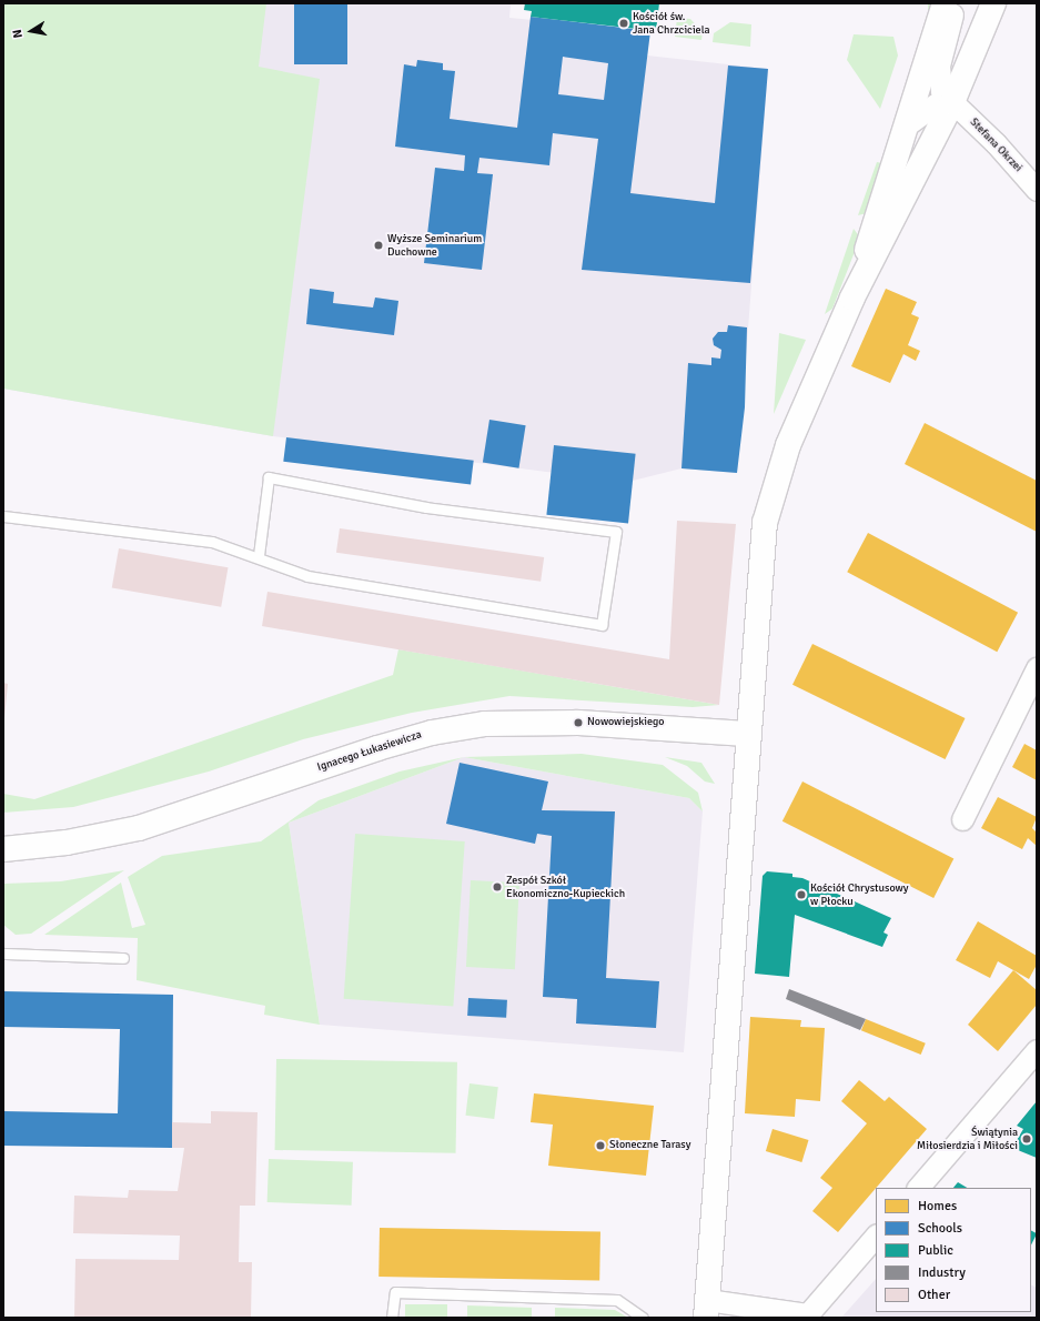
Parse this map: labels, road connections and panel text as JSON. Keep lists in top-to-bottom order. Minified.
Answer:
{"streets":{"street":["Stefana Okrzei","Ignacego Łukasiewicza"]},"places":["Kościół św. Jana Chrzciciela","Wyższe Seminarium Duchowne","Nowowiejskiego","Zespół Szkół Ekonomiczno-Kupieckich","Kościół Chrystusowy w Płocku","Świątynia Miłosierdzia i Miłości","Słoneczne Tarasy"],"legend":["Homes","Schools","Public","Industry","Other"],"north":"left"}
